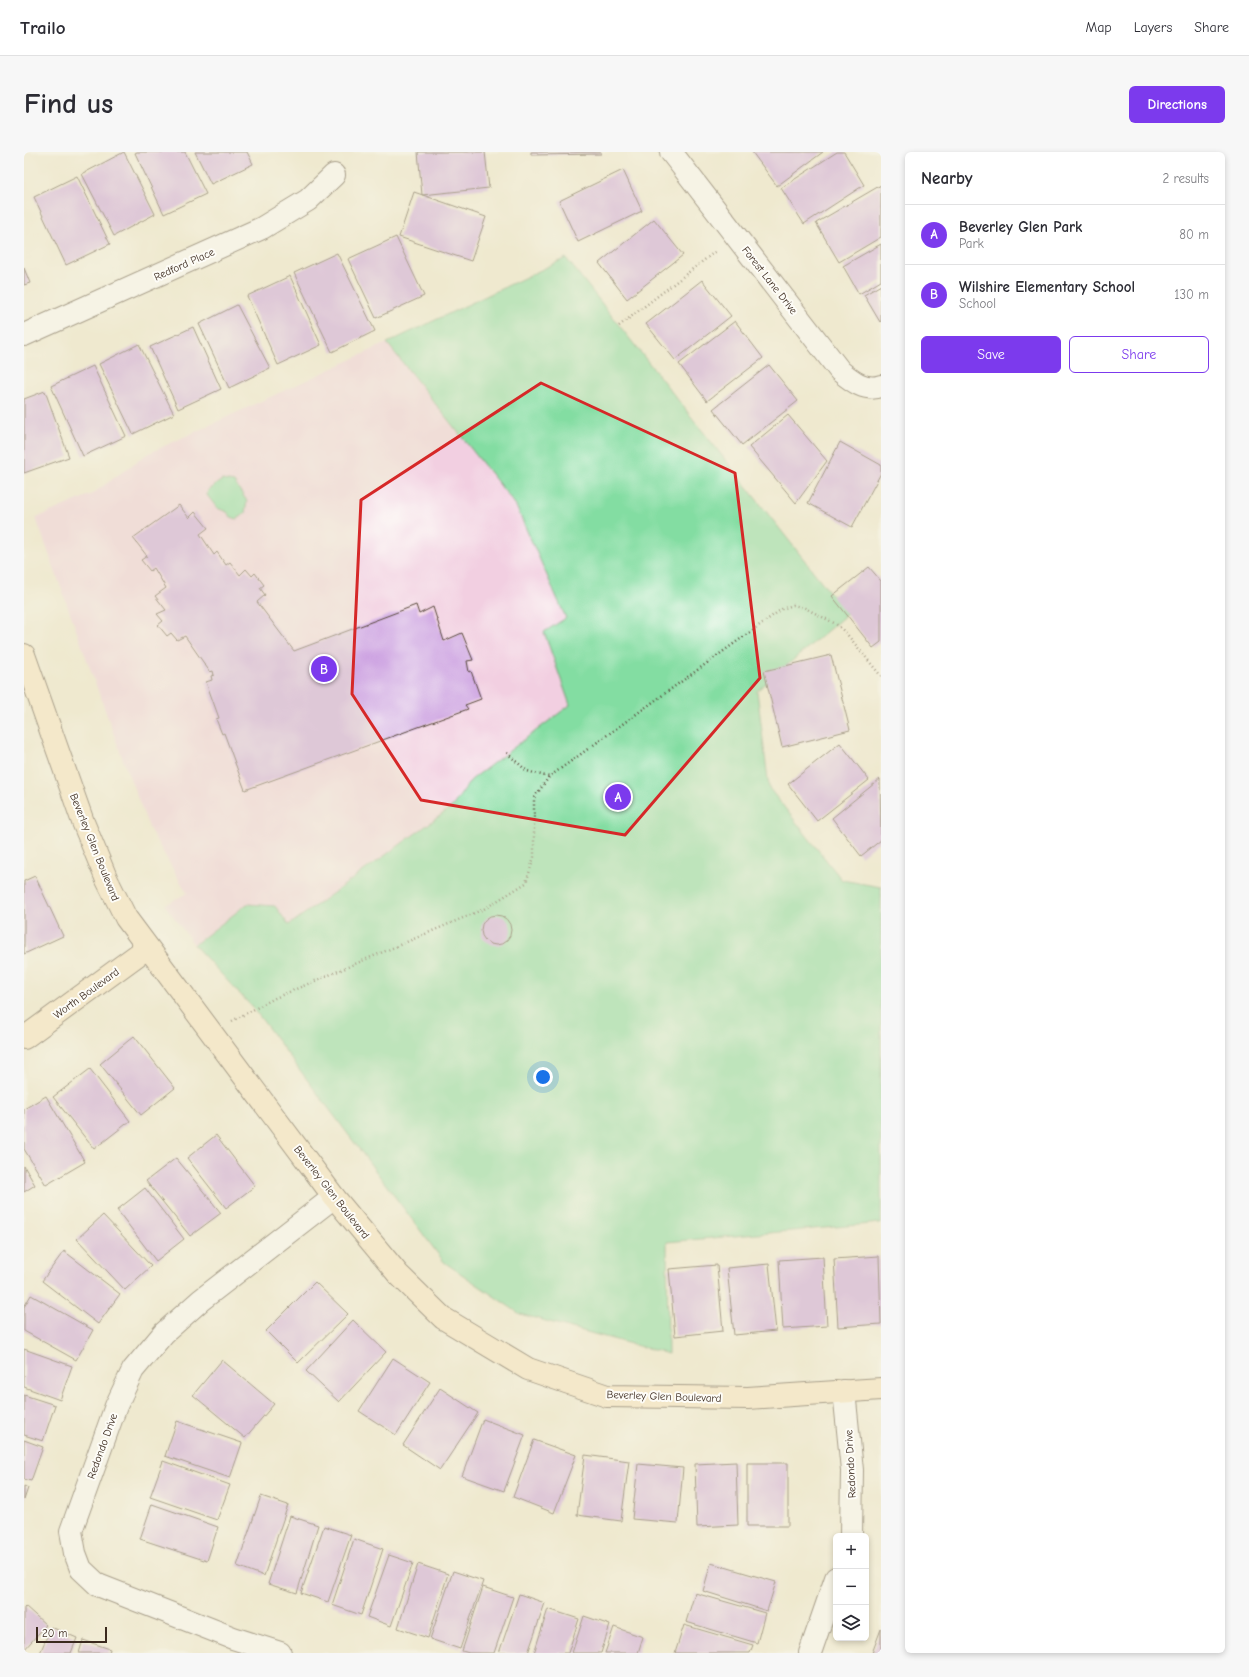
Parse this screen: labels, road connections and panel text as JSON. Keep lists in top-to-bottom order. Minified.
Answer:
{"streets":{"street":["Redford Place","Forest Lane Drive","Beverley Glen Boulevard","Worth Boulevard","Redondo Drive"]},"crossings":[["Beverley Glen Boulevard","Worth Boulevard"],["Beverley Glen Boulevard","Redondo Drive"]],"scale_bar":"20 m","page":{"header":"Trailo","nav":["Map","Layers","Share"],"buttons":["Directions",["Save","Share"]],"title":"Find us","heading":["Nearby","2 results"],"list":[{"mark":"A","name":"Beverley Glen Park","note":"Park","value":"80 m"},{"mark":"B","name":"Wilshire Elementary School","note":"School","value":"130 m"}],"pins":["B","A"],"map_buttons":["+","−"],"scale":"20 m"}}
